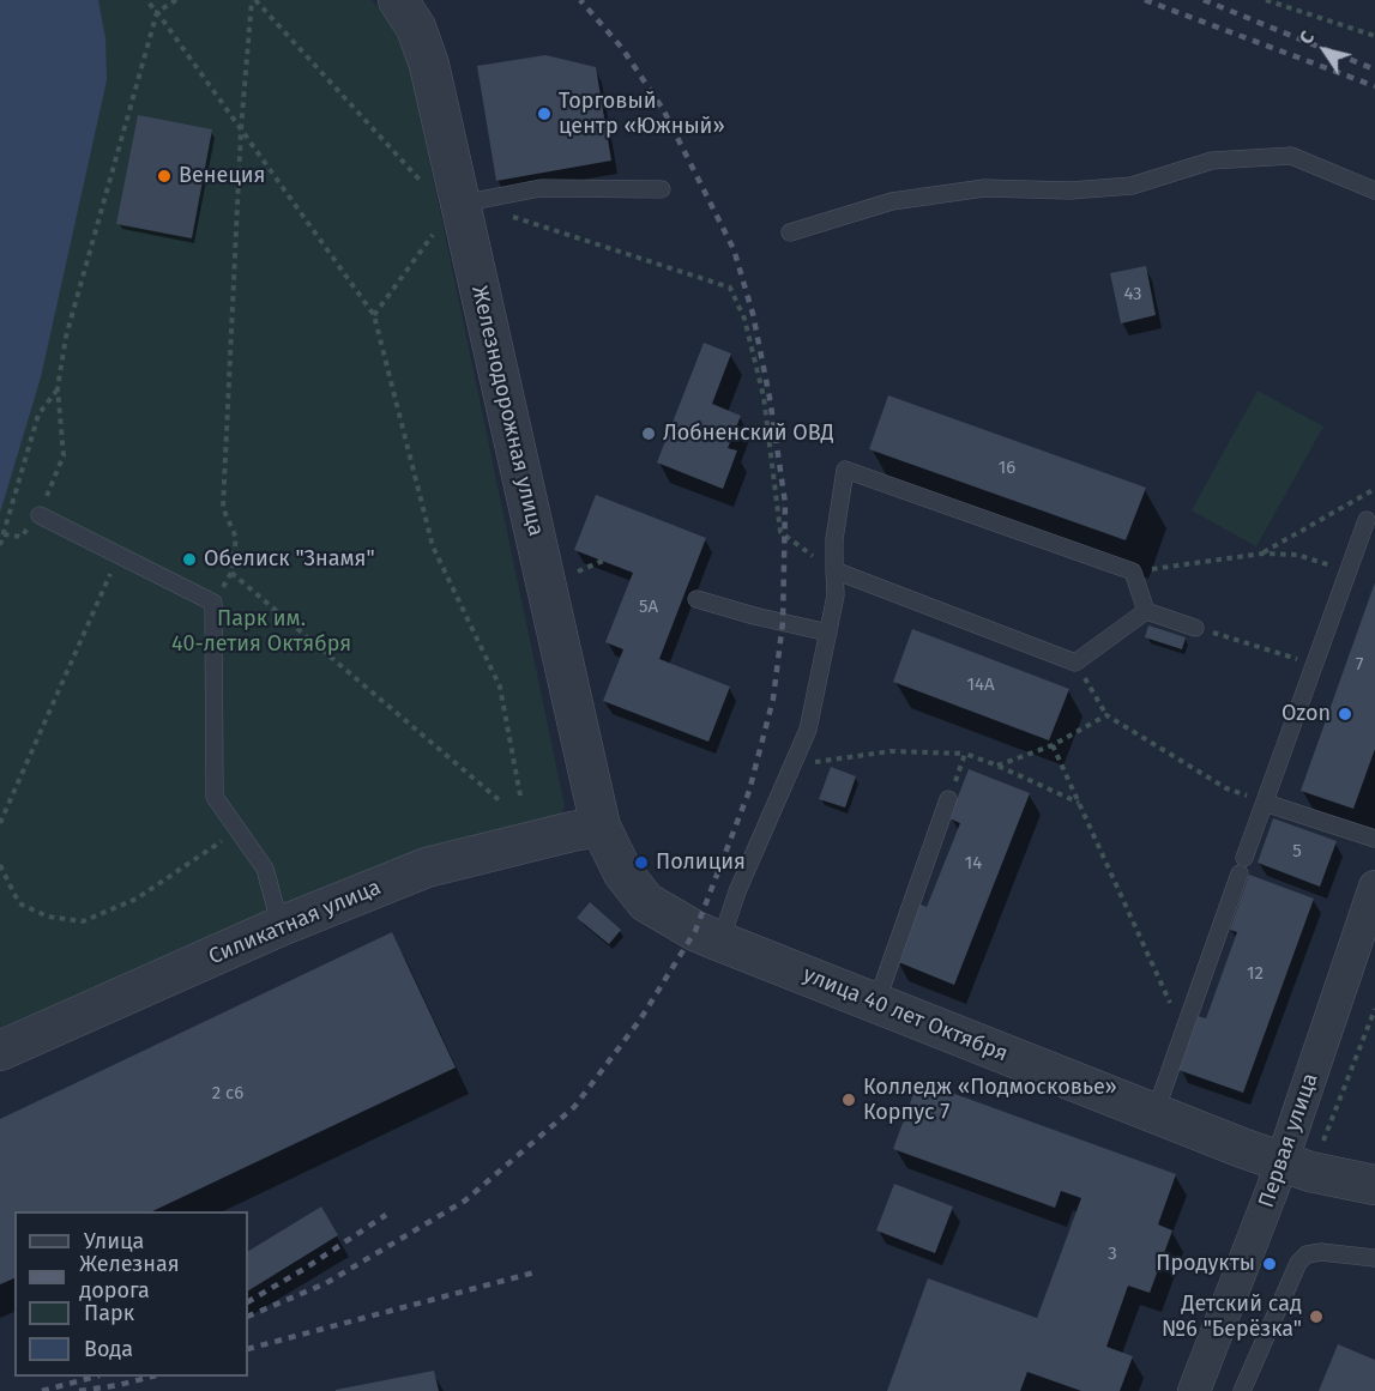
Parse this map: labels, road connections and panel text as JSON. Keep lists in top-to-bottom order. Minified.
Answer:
{"streets":{"street":["Железнодорожная улица","Силикатная улица","улица 40 лет Октября","Первая улица"]},"crossings":[["Железнодорожная улица","Силикатная улица"],["Железнодорожная улица","улица 40 лет Октября"],["Силикатная улица","улица 40 лет Октября"],["улица 40 лет Октября","Первая улица"]],"parks":["Парк им. 40-летия Октября"],"places":["Торговый центр «Южный»","Венеция","Лобненский ОВД","Обелиск \"Знамя\"","Ozon","Полиция","Колледж «Подмосковье» Корпус 7","Продукты","Детский сад №6 \"Берёзка\""],"house_numbers":["43","16","5А","7","14А","5","14","12","2 с6","3"],"legend":["Улица","Железная дорога","Парк","Вода"],"north":"top left"}
